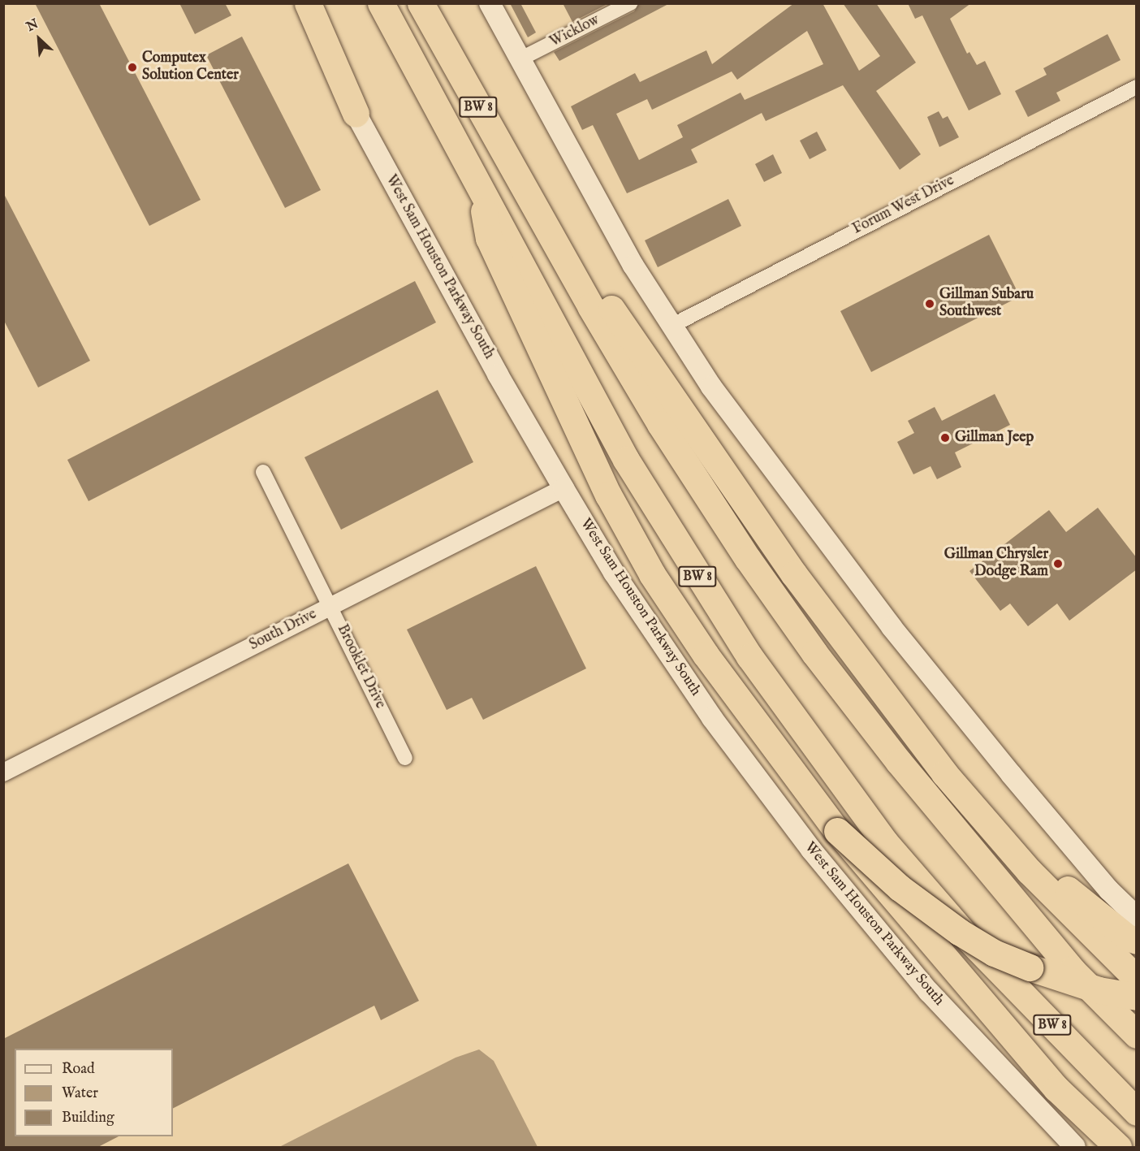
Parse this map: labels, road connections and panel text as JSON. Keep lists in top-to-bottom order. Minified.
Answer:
{"streets":{"highway":["BW 8"],"main road":["West Sam Houston Parkway South"],"street":["Wicklow","Forum West Drive","South Drive","Brooklet Drive"]},"crossings":[["West Sam Houston Parkway South","South Drive"],["South Drive","Brooklet Drive"]],"places":["Computex Solution Center","Gillman Subaru Southwest","Gillman Jeep","Gillman Chrysler Dodge Ram"],"legend":["Road","Water","Building"],"north":"top left"}
